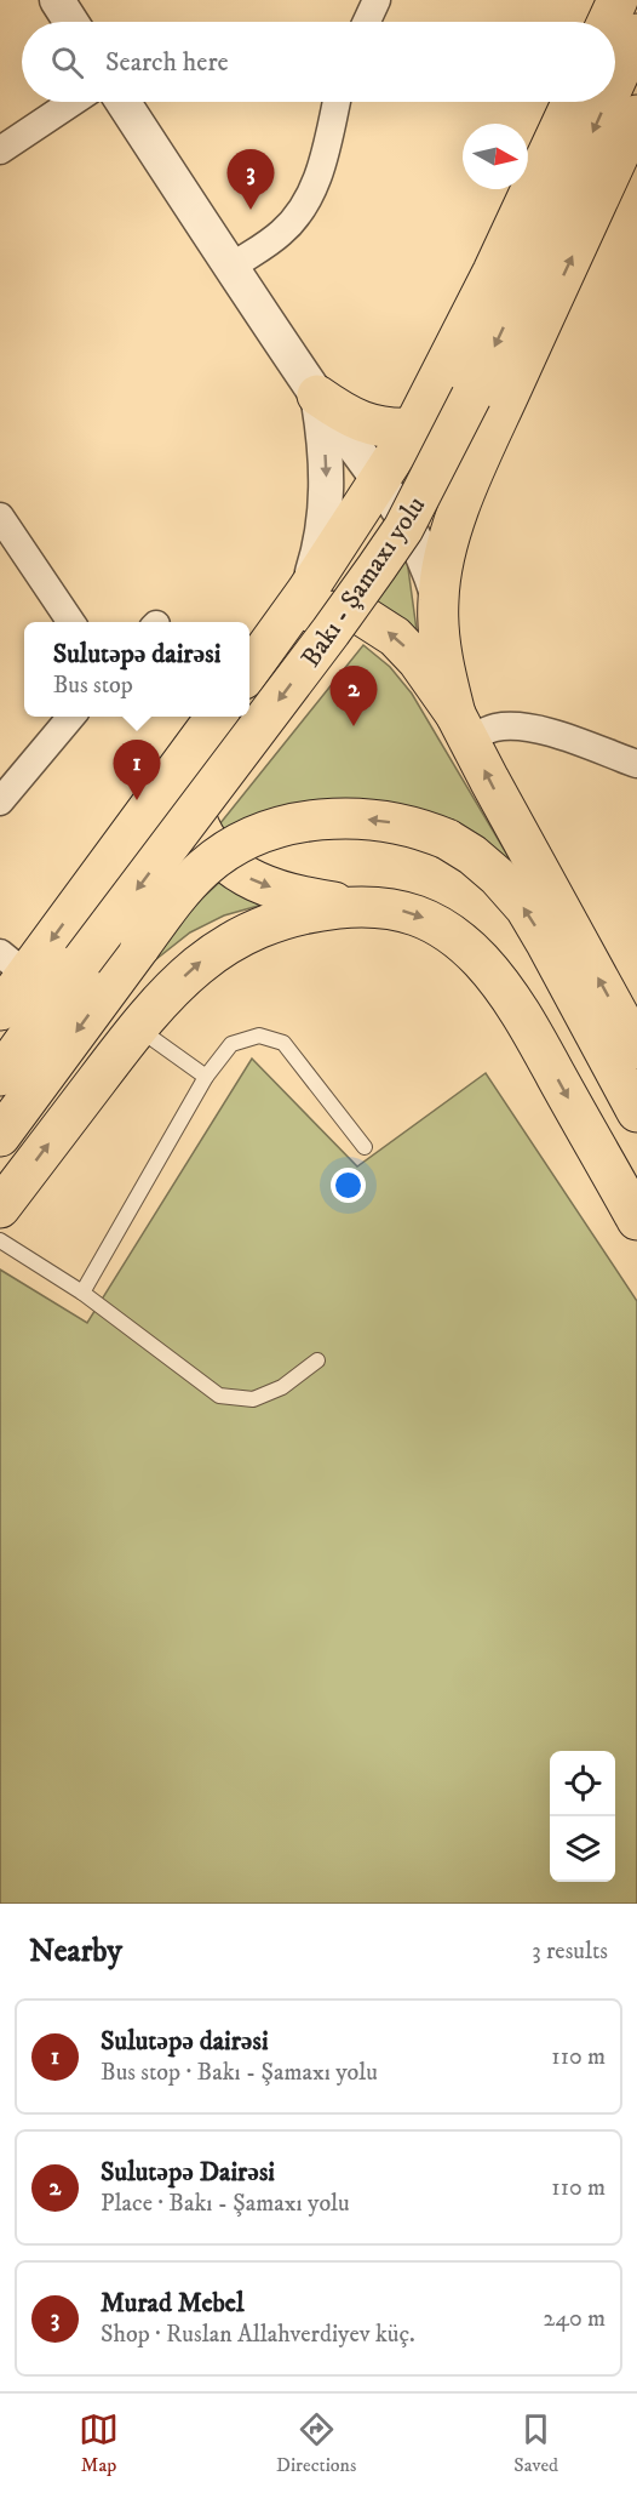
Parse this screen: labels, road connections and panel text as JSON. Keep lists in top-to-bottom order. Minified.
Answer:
{"streets":{"highway":["Bakı - Şamaxı yolu"]},"north":"right","page":{"search":"Search here","pins":["3","2","1"],"popup":["Sulutəpə dairəsi","Bus stop"],"heading":["Nearby","3 results"],"list":[{"mark":"1","name":"Sulutəpə dairəsi","note":"Bus stop · Bakı - Şamaxı yolu","value":"110 m"},{"mark":"2","name":"Sulutəpə Dairəsi","note":"Place · Bakı - Şamaxı yolu","value":"110 m"},{"mark":"3","name":"Murad Mebel","note":"Shop · Ruslan Allahverdiyev küç.","value":"240 m"}],"nav":["Map","Directions","Saved"]}}
